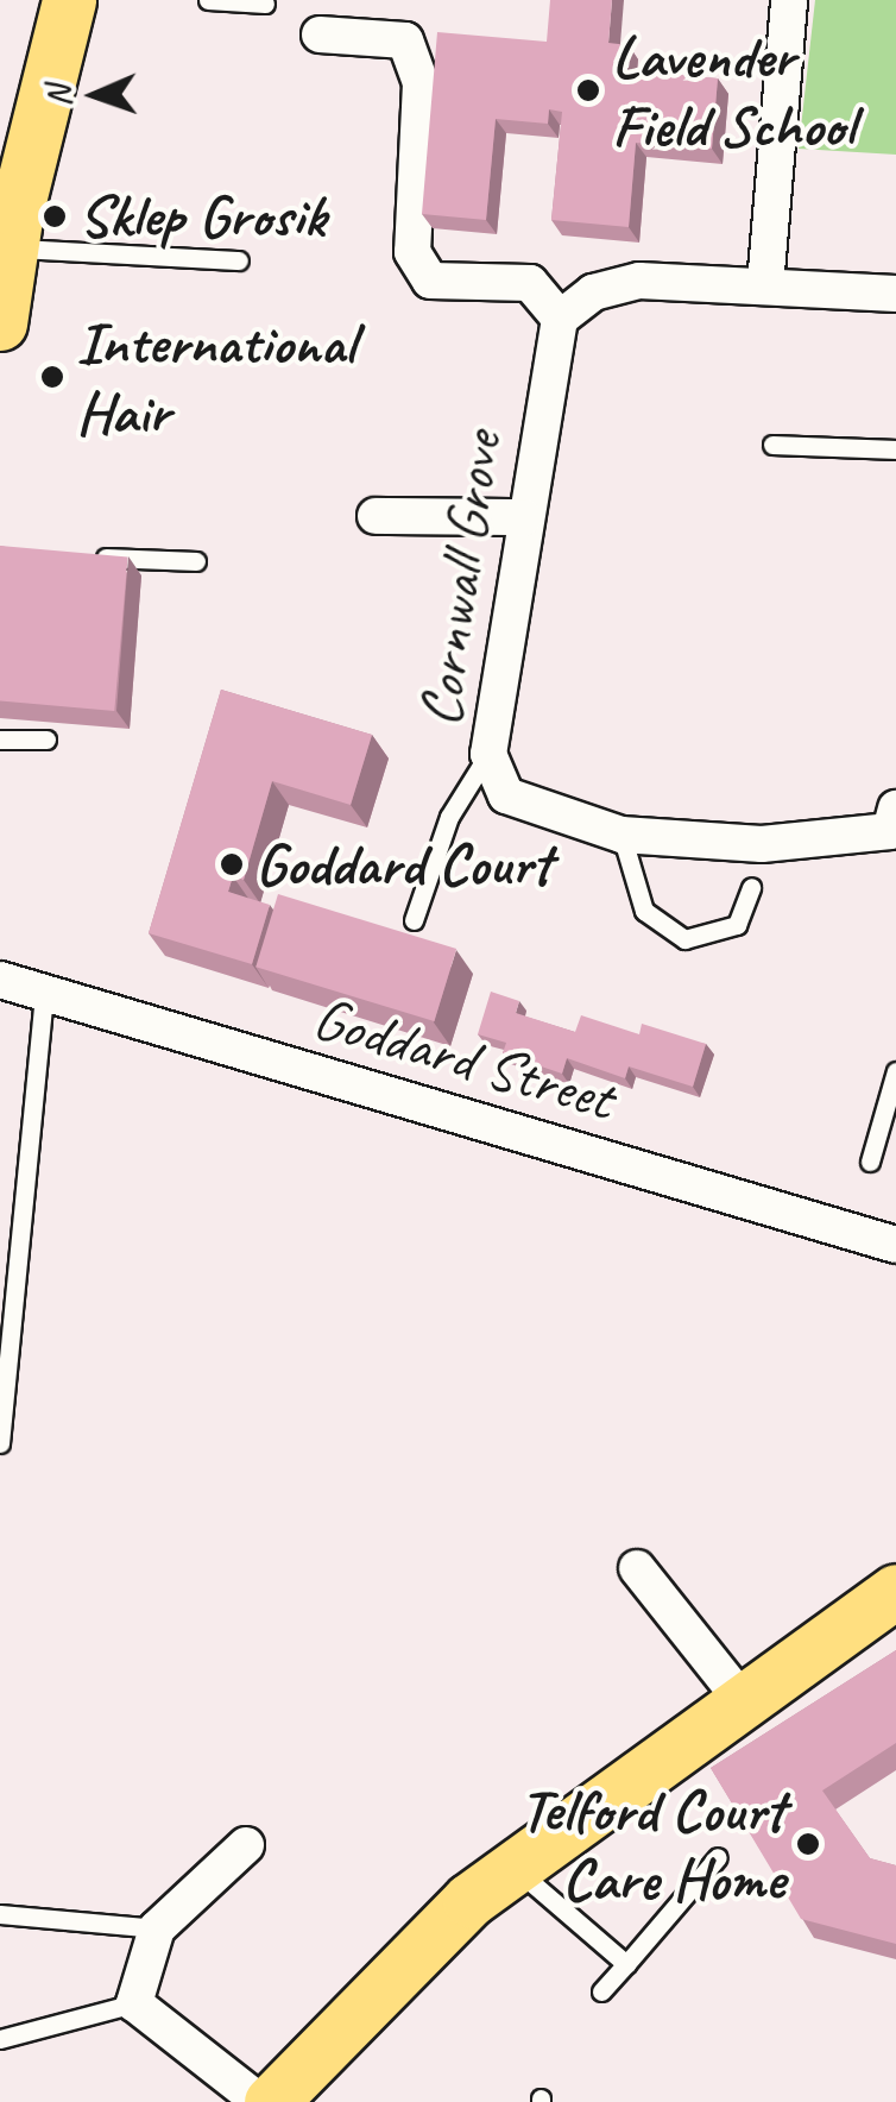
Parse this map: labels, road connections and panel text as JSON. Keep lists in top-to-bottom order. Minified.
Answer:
{"streets":{"street":["Cornwall Grove","Goddard Street"]},"places":["Lavender Field School","Sklep Grosik","International Hair","Goddard Court","Telford Court Care Home"],"north":"left"}
